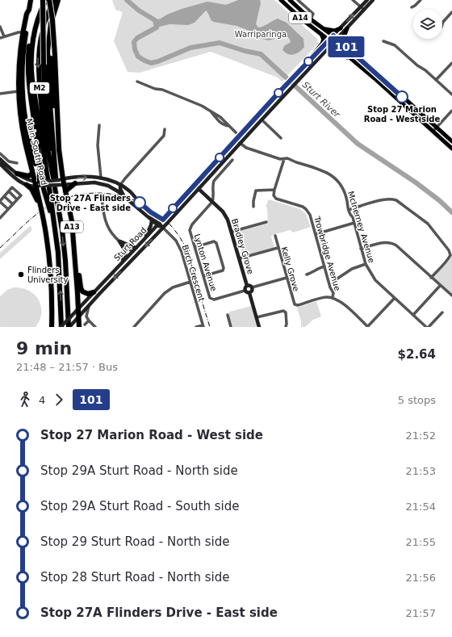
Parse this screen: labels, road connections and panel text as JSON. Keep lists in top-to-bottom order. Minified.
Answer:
{"streets":{"highway":["M2","Main South Road","A13"],"main road":["A14","Sturt Road","Bradley Grove"],"street":["McInerney Avenue","Trowbridge Avenue","Lynton Avenue","Kelly Grove","Birch Crescent"]},"crossings":[["A14","Sturt Road"],["M2","A13"],["M2","Sturt Road"],["A13","Sturt Road"],["McInerney Avenue","Sturt Road"],["Sturt Road","Bradley Grove"],["Sturt Road","Birch Crescent"],["Bradley Grove","Lynton Avenue"],["Trowbridge Avenue","Kelly Grove"]],"water":["Sturt River"],"parks":["Warriparinga"],"places":["Stop 27 Marion Road - West side","Stop 27A Flinders Drive - East side","Flinders University"],"lines":["bus line 101"],"page":{"on_map":"101","heading":["9 min","21:48 – 21:57 · Bus","$2.64"],"legs":["4","101","5 stops"],"list":[{"name":"Stop 27 Marion Road - West side","value":"21:52"},{"name":"Stop 29A Sturt Road - North side","value":"21:53"},{"name":"Stop 29A Sturt Road - South side","value":"21:54"},{"name":"Stop 29 Sturt Road - North side","value":"21:55"},{"name":"Stop 28 Sturt Road - North side","value":"21:56"},{"name":"Stop 27A Flinders Drive - East side","value":"21:57"}]}}
